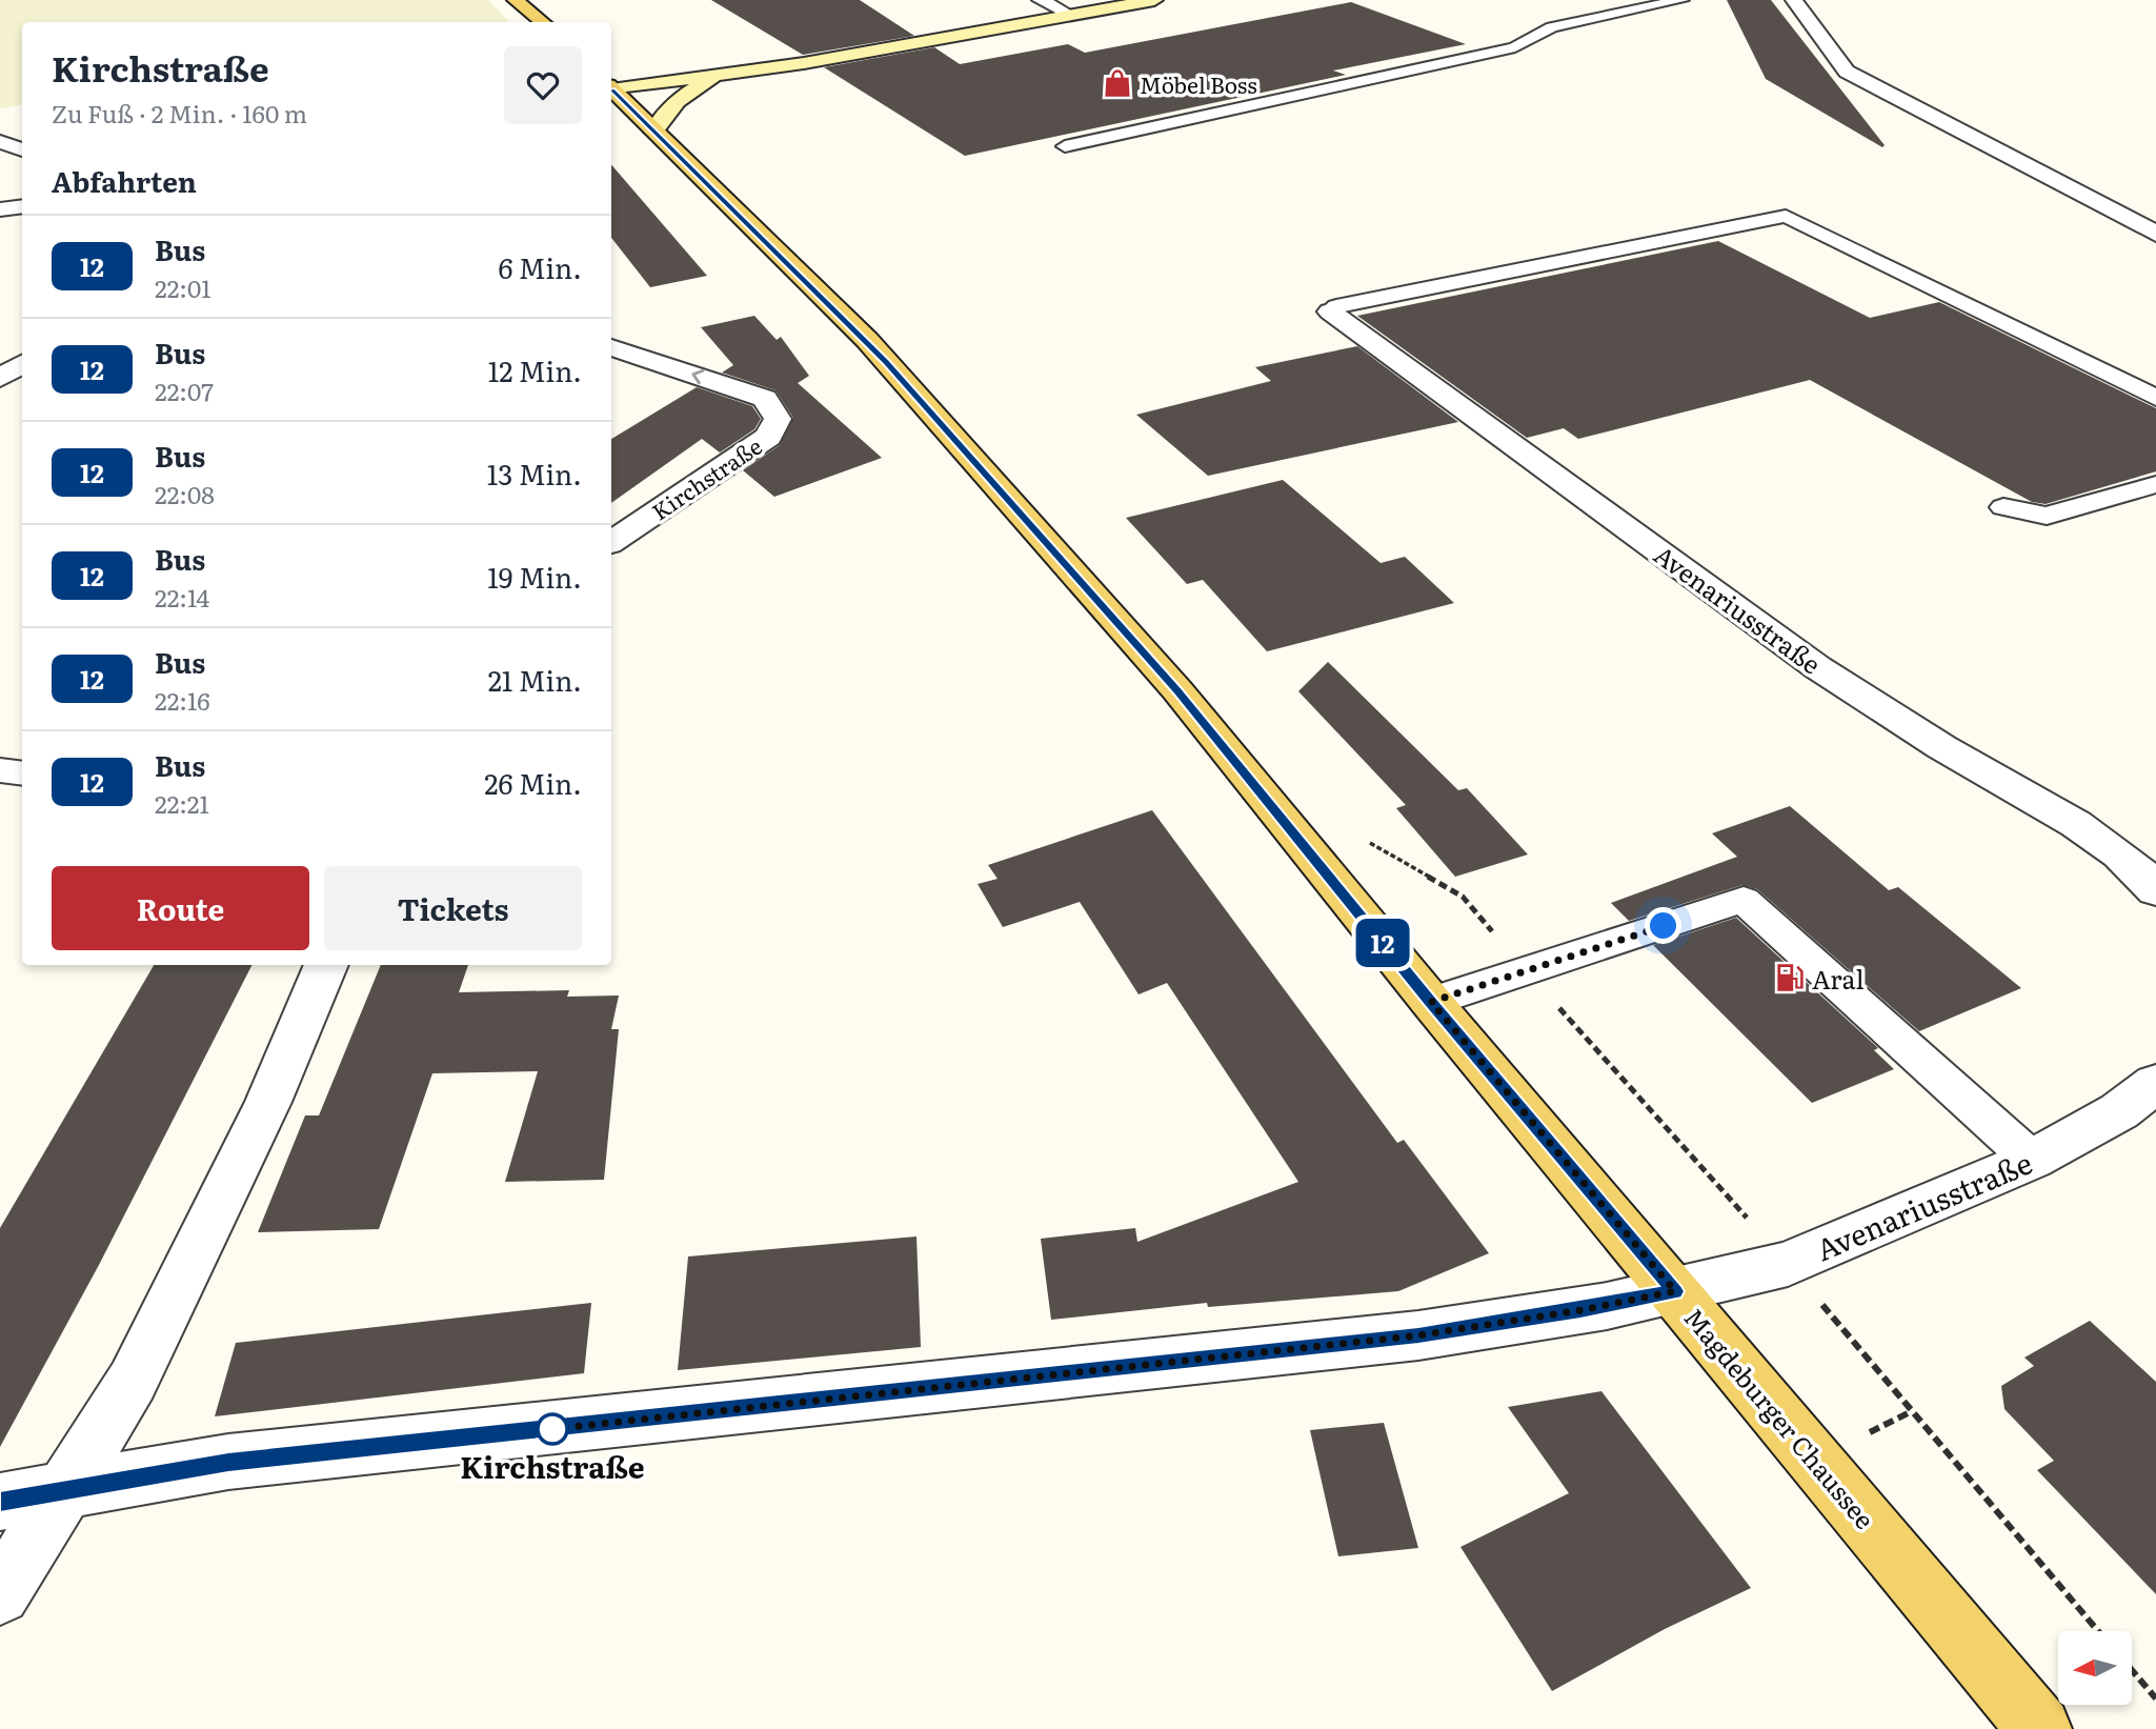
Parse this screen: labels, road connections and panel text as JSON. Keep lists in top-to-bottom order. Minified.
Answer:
{"streets":{"main road":["Magdeburger Chaussee"],"street":["Kirchstraße","Avenariusstraße"]},"crossings":[["Avenariusstraße","Magdeburger Chaussee"]],"places":{"shop":["Möbel Boss"],"fuel station":["Aral"],"other":["Kirchstraße"]},"lines":["bus line 12"],"north":"left","page":{"on_map":"12","heading":[["Kirchstraße","Zu Fuß · 2 Min. · 160 m"],"Abfahrten"],"list":[{"mark":"12","name":"Bus","note":"22:01","value":"6 Min."},{"mark":"12","name":"Bus","note":"22:07","value":"12 Min."},{"mark":"12","name":"Bus","note":"22:08","value":"13 Min."},{"mark":"12","name":"Bus","note":"22:14","value":"19 Min."},{"mark":"12","name":"Bus","note":"22:16","value":"21 Min."},{"mark":"12","name":"Bus","note":"22:21","value":"26 Min."}],"buttons":["Route","Tickets"]}}
